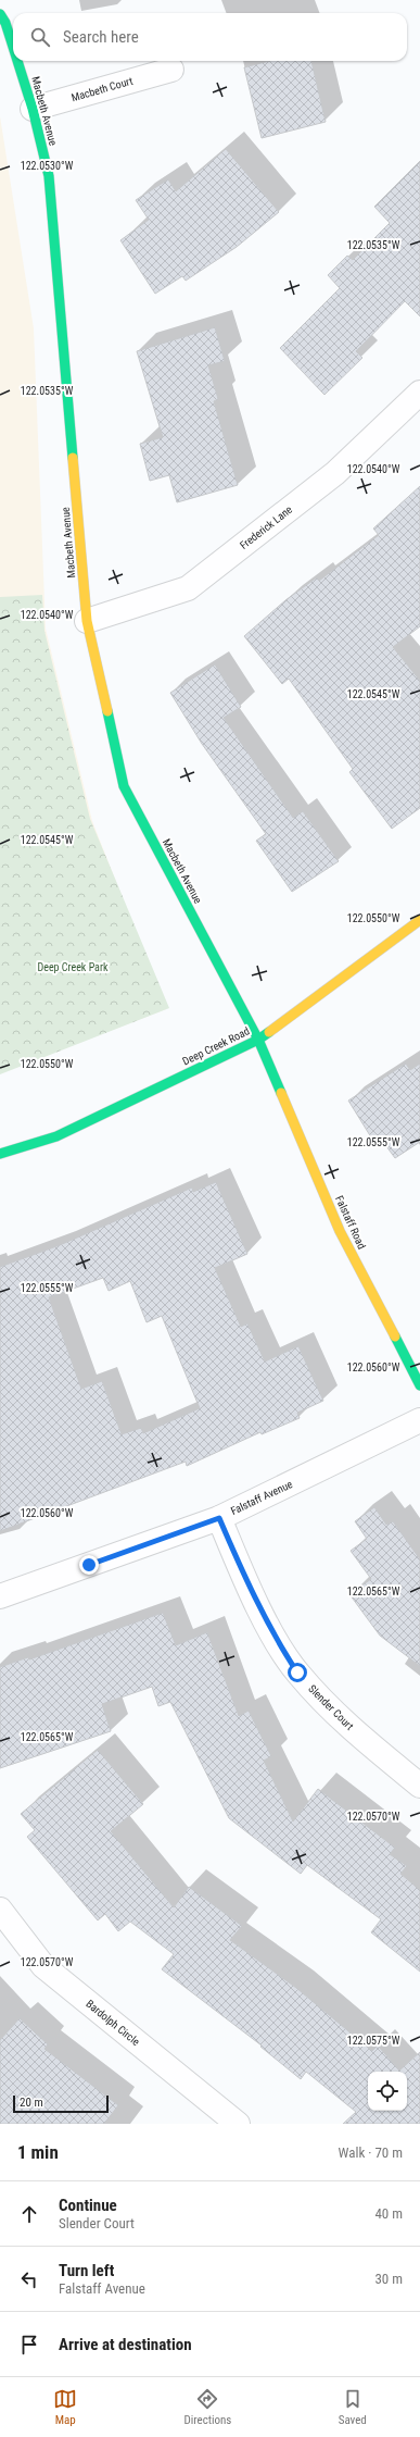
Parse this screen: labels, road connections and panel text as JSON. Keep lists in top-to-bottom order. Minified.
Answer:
{"streets":{"street":["Macbeth Court","Macbeth Avenue","Frederick Lane","Deep Creek Road","Falstaff Road","Falstaff Avenue","Slender Court","Bardolph Circle"]},"crossings":[["Macbeth Court","Macbeth Avenue"],["Macbeth Avenue","Frederick Lane"],["Macbeth Avenue","Deep Creek Road"],["Macbeth Avenue","Falstaff Road"],["Deep Creek Road","Falstaff Road"],["Falstaff Avenue","Slender Court"]],"parks":["Deep Creek Park"],"scale_bar":"20 m","page":{"search":"Search here","scale":"20 m","heading":["1 min","Walk · 70 m"],"list":[["Continue","Slender Court","40 m"],["Turn left","Falstaff Avenue","30 m"],"Arrive at destination"],"nav":["Map","Directions","Saved"]},"coordinates":["122.0530°W","122.0535°W","122.0540°W","122.0545°W","122.0550°W","122.0555°W","122.0560°W","122.0565°W","122.0570°W","122.0575°W"]}
